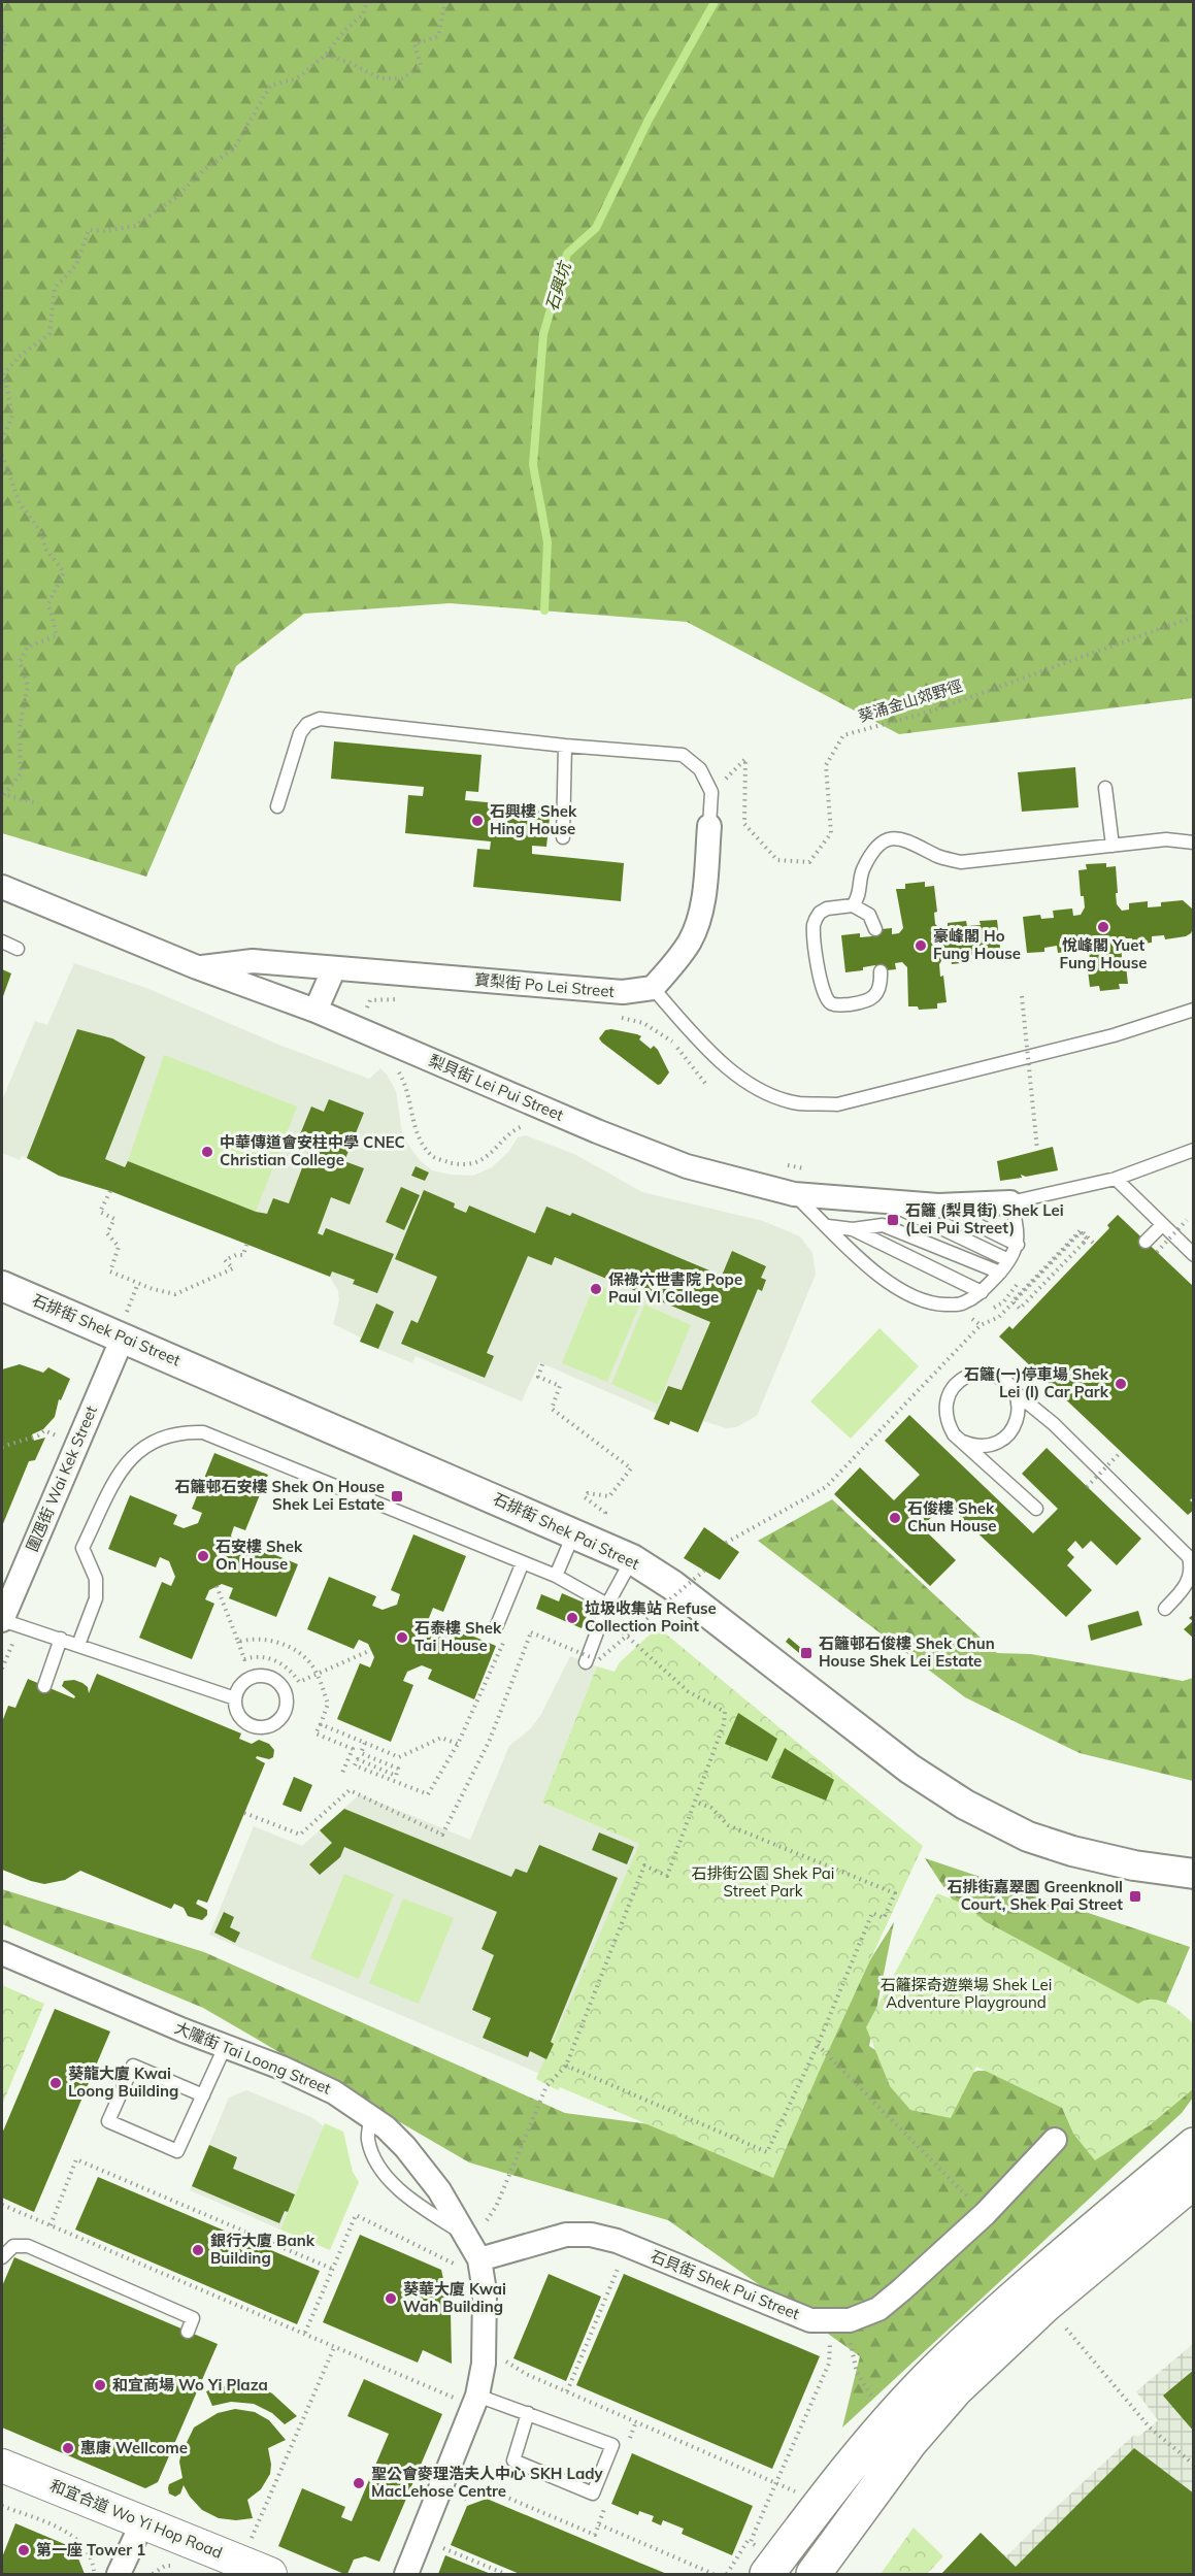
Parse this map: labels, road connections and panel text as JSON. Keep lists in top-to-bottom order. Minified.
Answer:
{"streets":{"main road":["和宜合道 Wo Yi Hop Road"],"street":["寶梨街 Po Lei Street","梨貝街 Lei Pui Street","石排街 Shek Pai Street","圍乪街 Wai Kek Street","大隴街 Tai Loong Street","石貝街 Shek Pui Street"],"path":["葵涌金山郊野徑"]},"crossings":[["寶梨街 Po Lei Street","梨貝街 Lei Pui Street"],["石排街 Shek Pai Street","圍乪街 Wai Kek Street"],["大隴街 Tai Loong Street","石貝街 Shek Pui Street"]],"water":["石興坑"],"parks":["石排街公園 Shek Pai Street Park","石籬探奇遊樂場 Shek Lei Adventure Playground"],"places":{"other":["石興樓 Shek Hing House","悅峰閣 Yuet Fung House","豪峰閣 Ho Fung House","中華傳道會安柱中學 CNEC Christian College","保祿六世書院 Pope Paul VI College","石籬(一)停車場 Shek Lei (I) Car Park","石俊樓 Shek Chun House","石安樓 Shek On House","垃圾收集站 Refuse Collection Point","石泰樓 Shek Tai House","葵龍大廈 Kwai Loong Building","銀行大廈 Bank Building","葵華大廈 Kwai Wah Building","和宜商場 Wo Yi Plaza","惠康 Wellcome","聖公會麥理浩夫人中心 SKH Lady MacLehose Centre","第一座 Tower 1"],"transit":["石籬 (梨貝街) Shek Lei (Lei Pui Street)","石籬邨石安樓 Shek On House Shek Lei Estate","石籬邨石俊樓 Shek Chun House Shek Lei Estate","石排街嘉翠園 Greenknoll Court, Shek Pai Street"]}}
